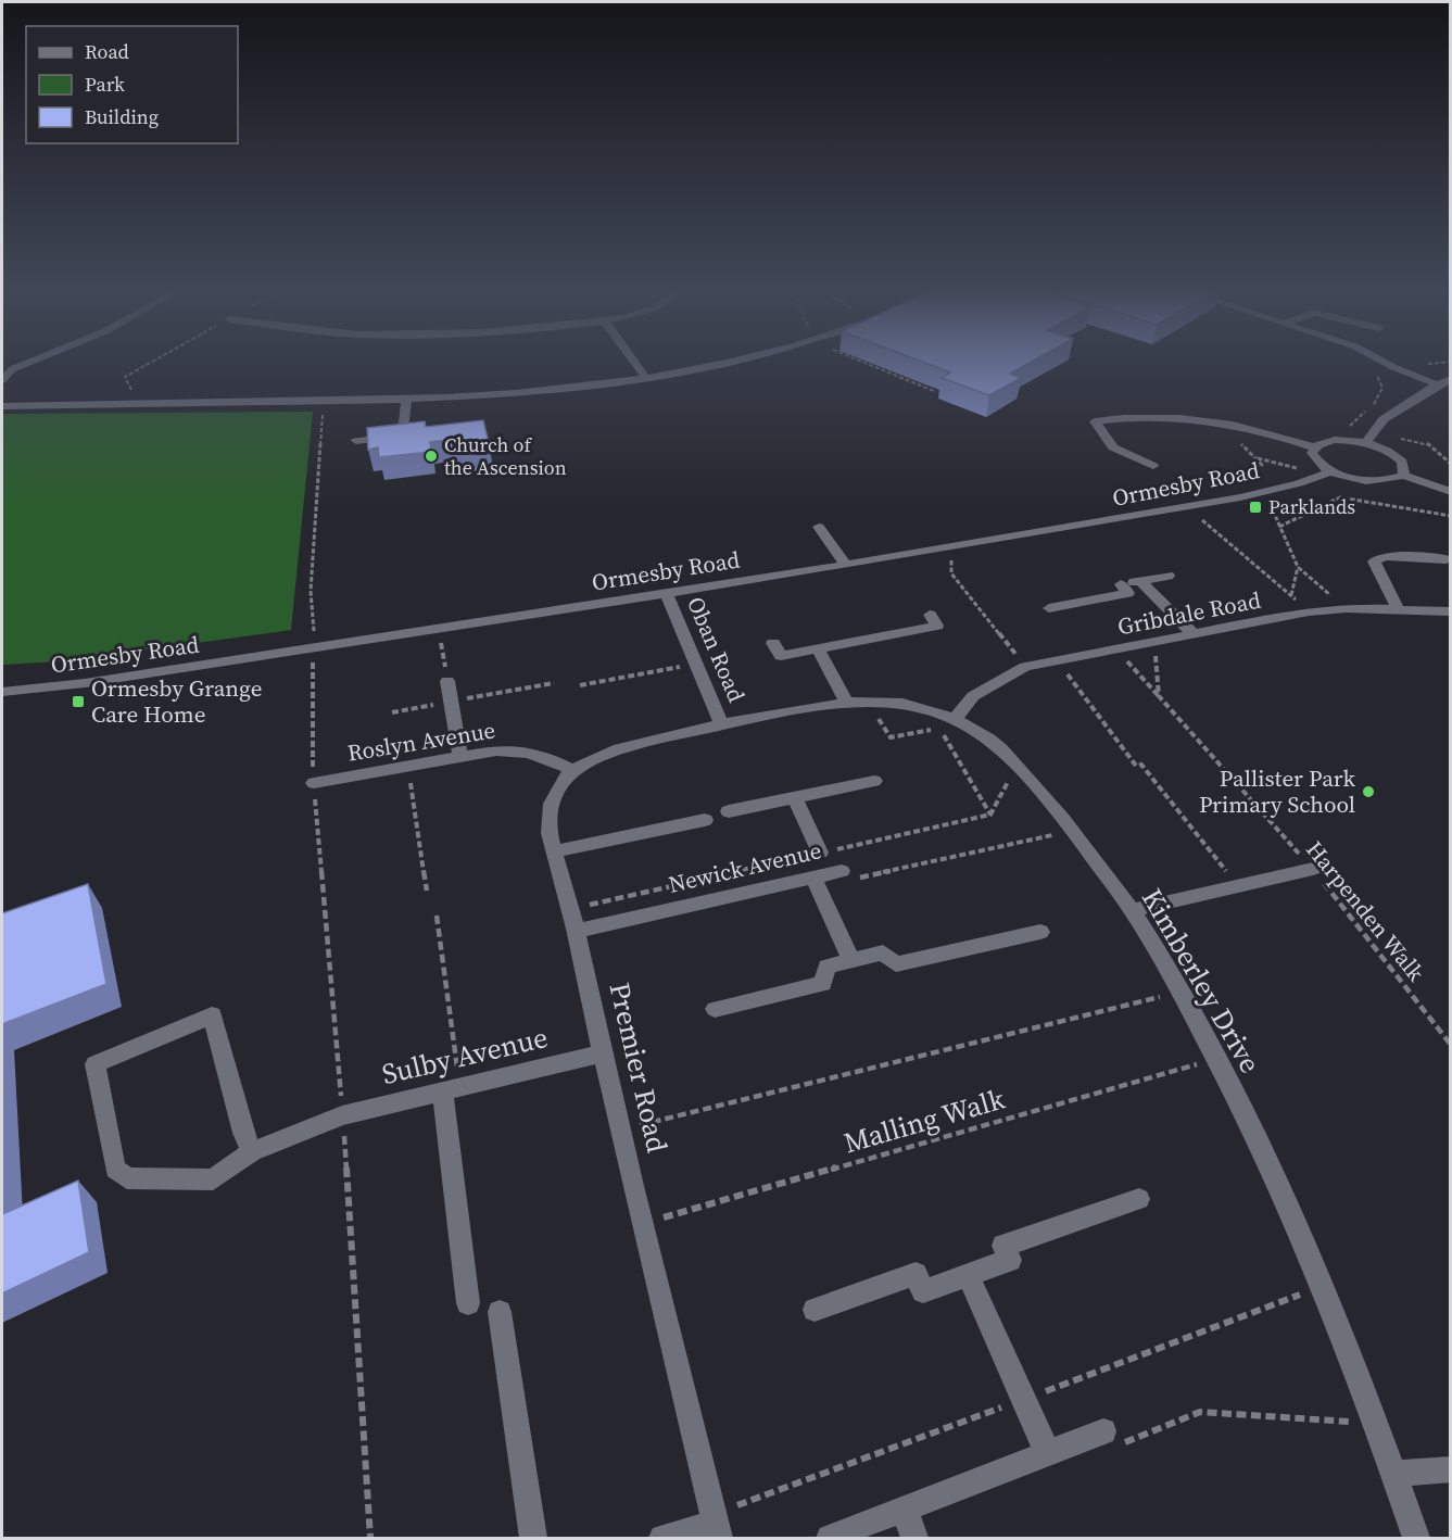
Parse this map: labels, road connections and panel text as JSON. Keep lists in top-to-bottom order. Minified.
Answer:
{"streets":{"street":["Ormesby Road","Gribdale Road","Oban Road","Roslyn Avenue","Newick Avenue","Kimberley Drive","Sulby Avenue","Premier Road"],"path":["Harpenden Walk","Malling Walk"]},"crossings":[["Ormesby Road","Oban Road"],["Gribdale Road","Kimberley Drive"],["Oban Road","Kimberley Drive"],["Oban Road","Premier Road"],["Roslyn Avenue","Premier Road"],["Newick Avenue","Kimberley Drive"],["Newick Avenue","Premier Road"],["Kimberley Drive","Premier Road"],["Kimberley Drive","Malling Walk"],["Sulby Avenue","Premier Road"],["Premier Road","Malling Walk"]],"places":{"other":["Church of the Ascension","Pallister Park Primary School"],"transit":["Parklands","Ormesby Grange Care Home"]},"legend":["Road","Park","Building"]}
